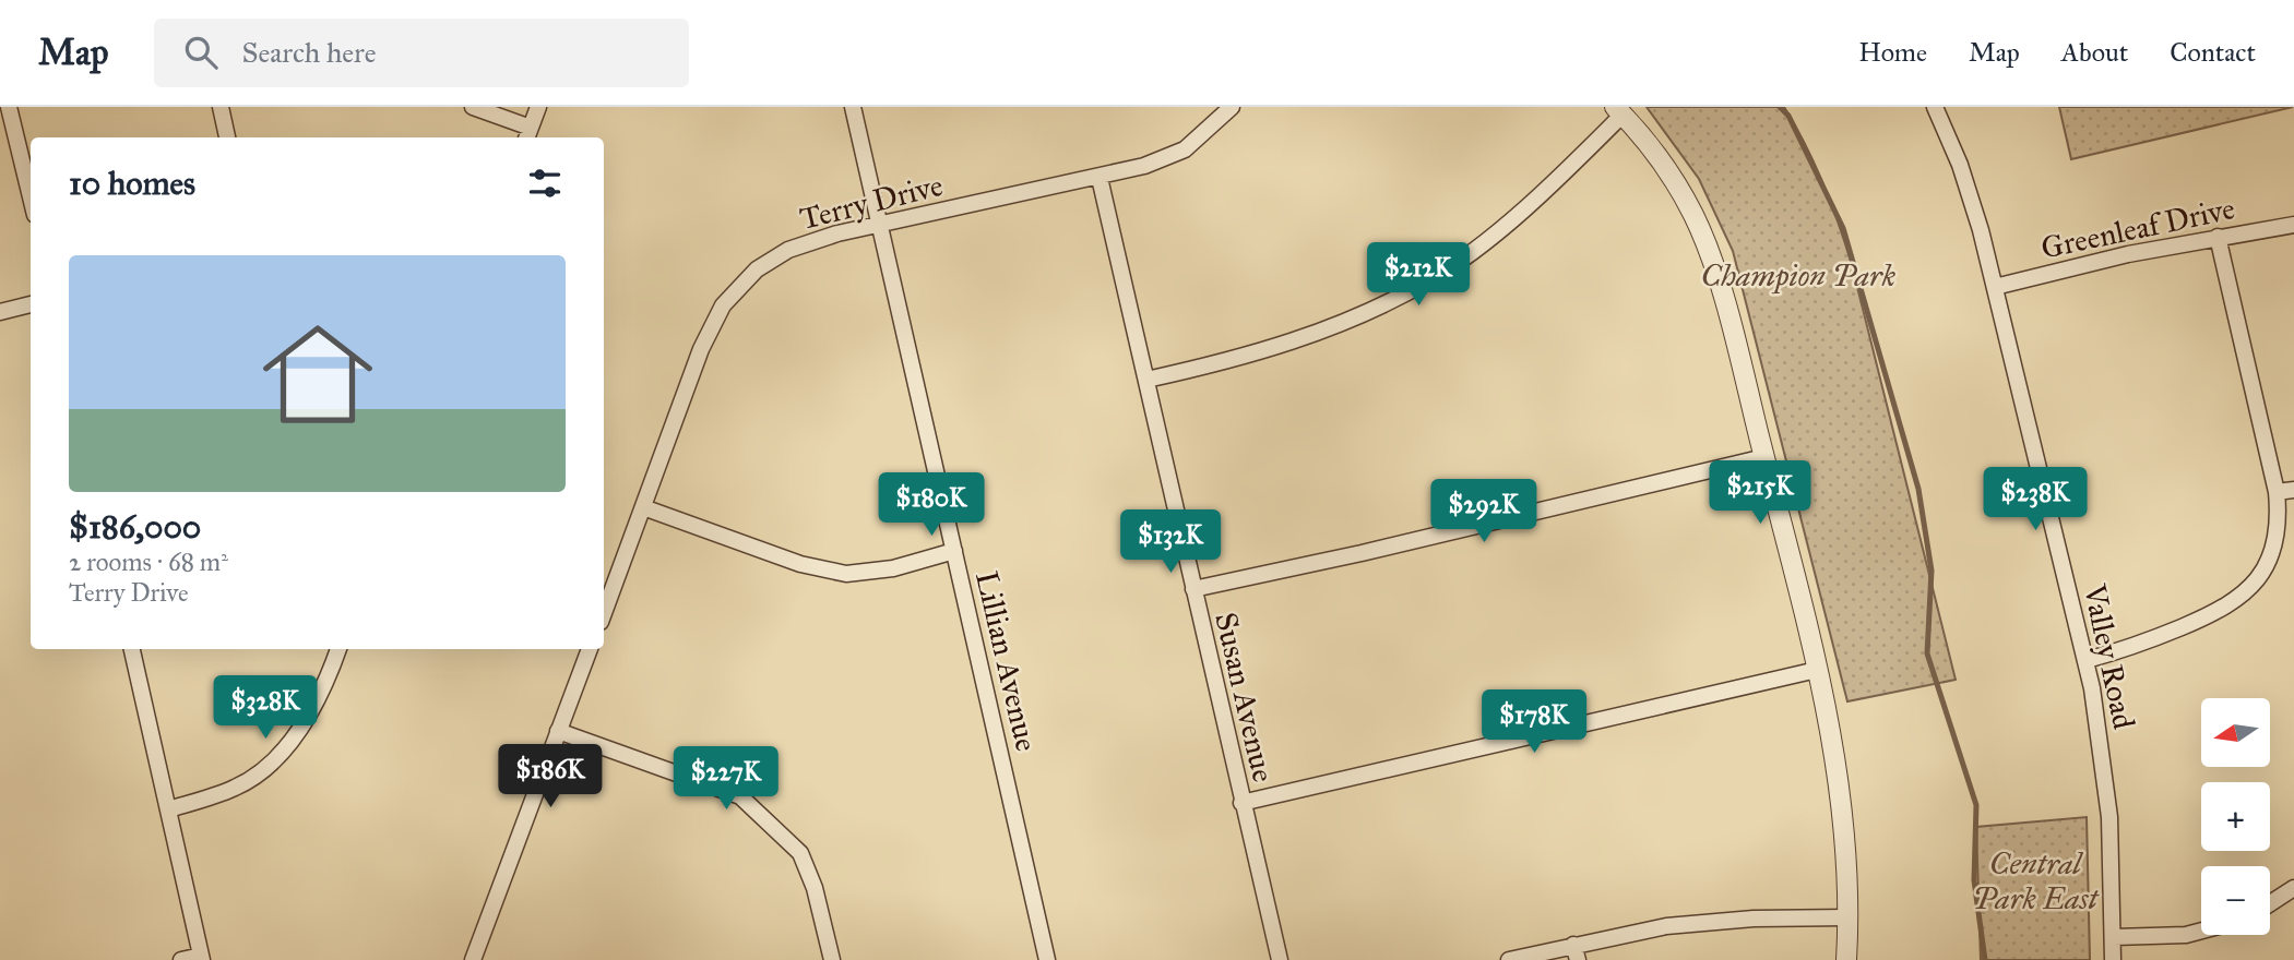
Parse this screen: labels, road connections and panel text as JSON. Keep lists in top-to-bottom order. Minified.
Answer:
{"streets":{"street":["Terry Drive","Greenleaf Drive","Valley Road","Lillian Avenue","Susan Avenue"]},"crossings":[["Terry Drive","Lillian Avenue"],["Terry Drive","Susan Avenue"],["Greenleaf Drive","Valley Road"]],"parks":["Champion Park","Central Park East"],"north":"left","page":{"header":"Map","search":"Search here","nav":["Home","Map","About","Contact"],"heading":"10 homes","list":[{"name":"$186,000","note":"2 rooms · 68 m² · Terry Drive"}],"price":["$212K","$215K","$238K","$180K","$292K","$132K","$328K","$178K","$186K","$227K"],"map_buttons":["+","−"]}}
